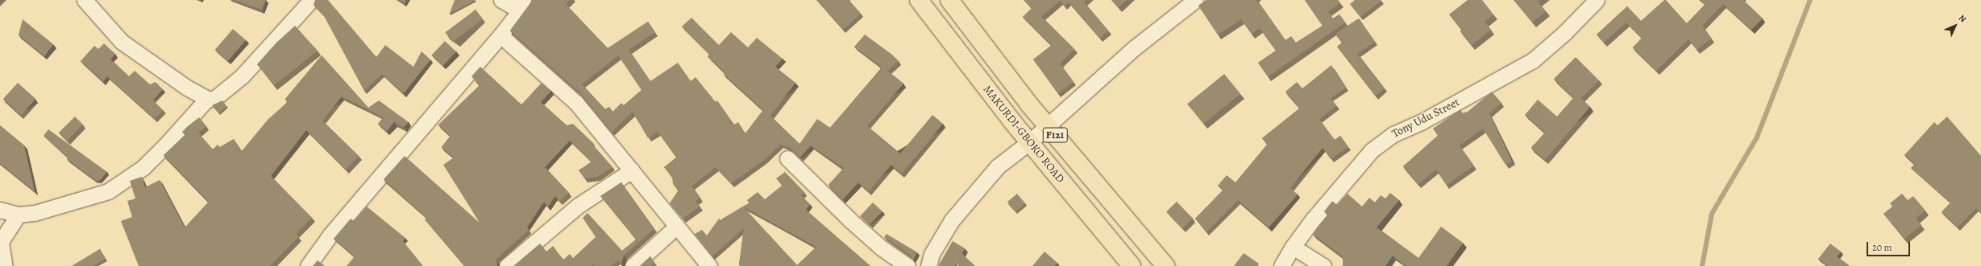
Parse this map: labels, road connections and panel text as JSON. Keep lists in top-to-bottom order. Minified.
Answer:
{"streets":{"main road":["MAKURDI-GBOKO ROAD","F121"],"street":["Tony Udu Street"]},"scale_bar":"20 m","north":"top right"}
